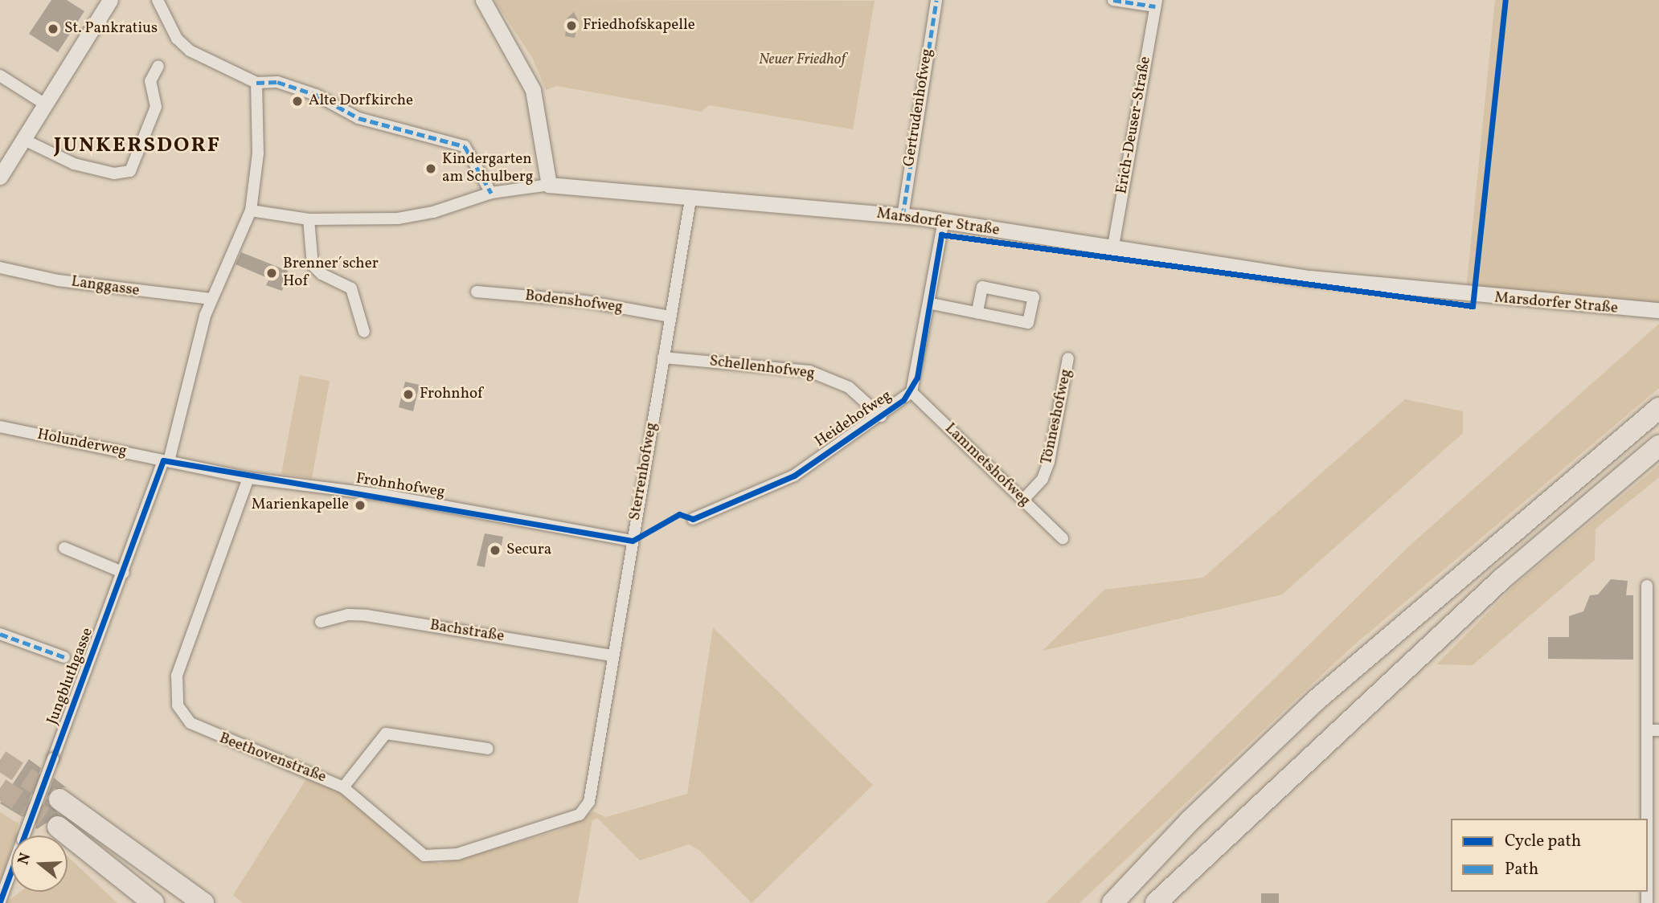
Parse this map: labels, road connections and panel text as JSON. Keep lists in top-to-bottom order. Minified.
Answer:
{"streets":{"street":["Gertrudenhofweg","Erich-Deuser-Straße","Marsdorfer Straße","Langgasse","Bodenshofweg","Schellenhofweg","Tönneshofweg","Heidehofweg","Holunderweg","Lammetshofweg","Sterrenhofweg","Frohnhofweg","Bachstraße","Jungbluthgasse","Beethovenstraße"]},"crossings":[["Gertrudenhofweg","Marsdorfer Straße"],["Erich-Deuser-Straße","Marsdorfer Straße"],["Marsdorfer Straße","Heidehofweg"],["Marsdorfer Straße","Sterrenhofweg"],["Marsdorfer Straße","Jungbluthgasse"],["Langgasse","Jungbluthgasse"],["Bodenshofweg","Sterrenhofweg"],["Schellenhofweg","Heidehofweg"],["Schellenhofweg","Sterrenhofweg"],["Tönneshofweg","Lammetshofweg"],["Heidehofweg","Lammetshofweg"],["Holunderweg","Frohnhofweg"],["Holunderweg","Jungbluthgasse"],["Sterrenhofweg","Frohnhofweg"],["Sterrenhofweg","Bachstraße"],["Sterrenhofweg","Beethovenstraße"],["Frohnhofweg","Jungbluthgasse"],["Frohnhofweg","Beethovenstraße"]],"districts":["JUNKERSDORF"],"parks":["Neuer Friedhof"],"places":["Friedhofskapelle","St. Pankratius","Alte Dorfkirche","Kindergarten am Schulberg","Brenner´scher Hof","Frohnhof","Marienkapelle","Secura"],"legend":["Cycle path","Path"],"north":"left"}
